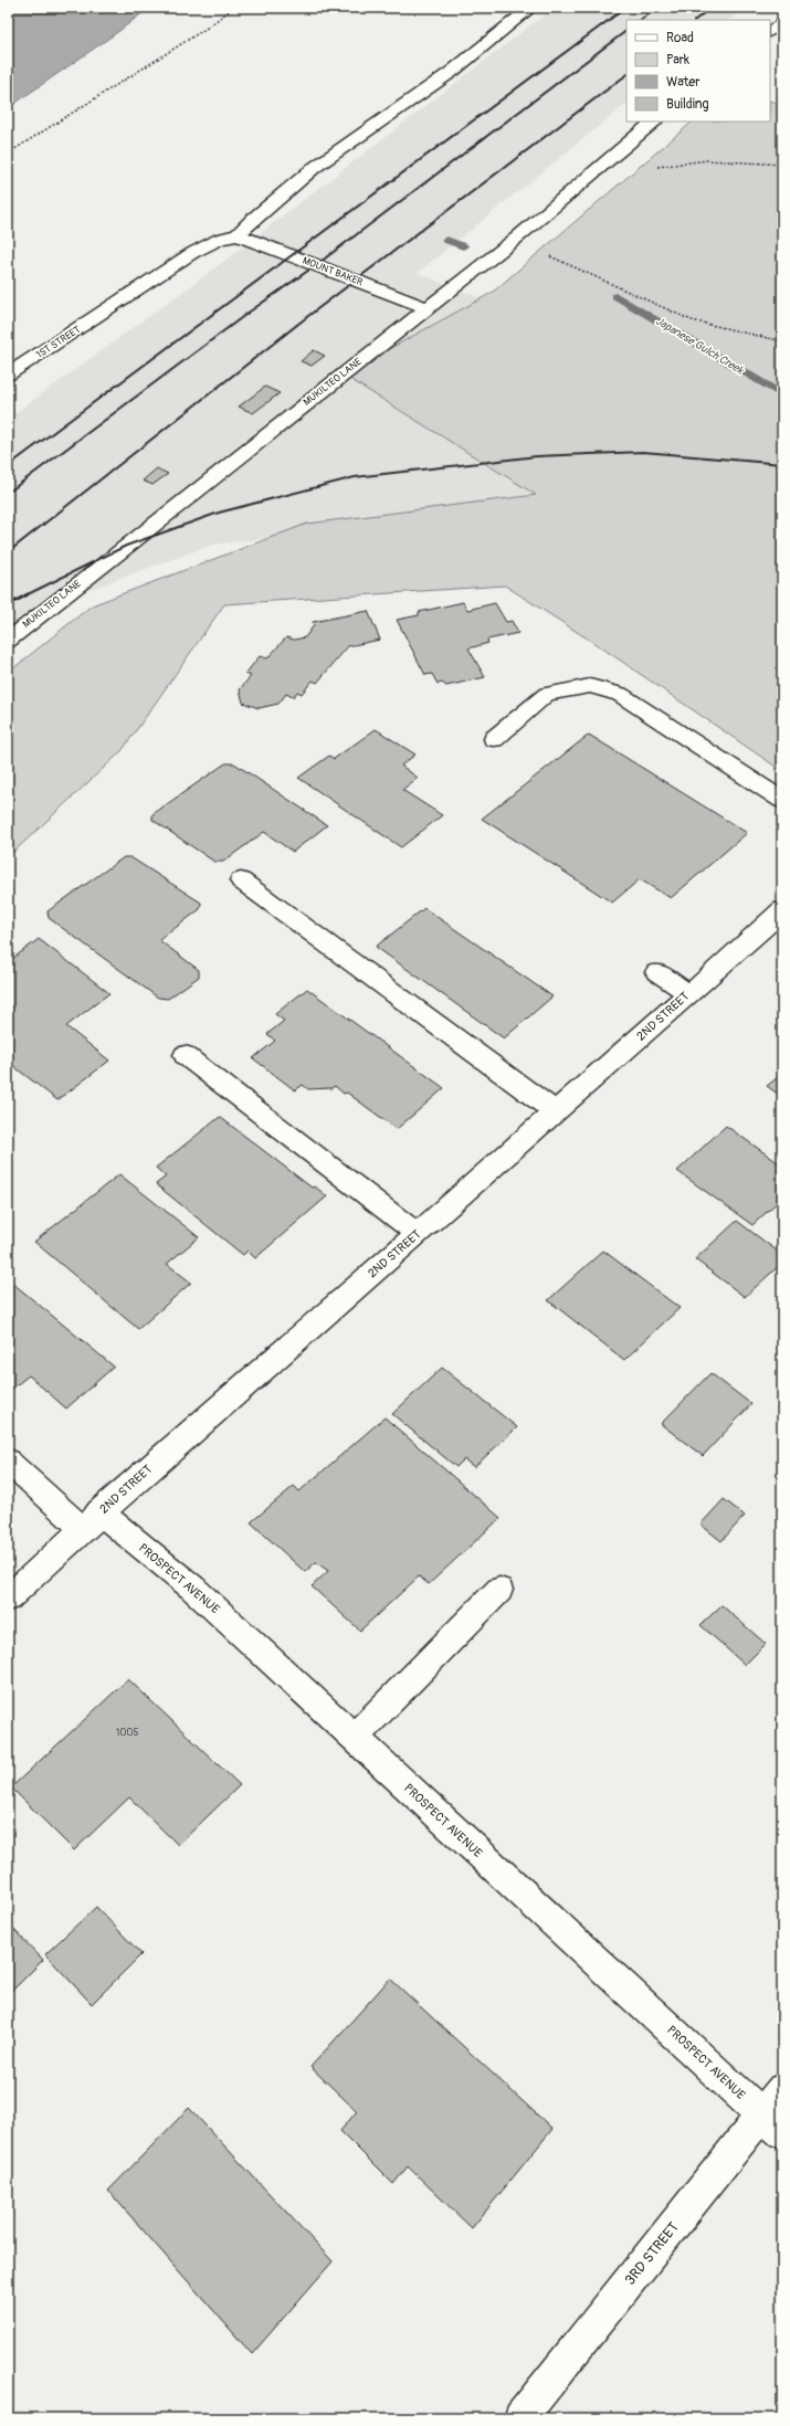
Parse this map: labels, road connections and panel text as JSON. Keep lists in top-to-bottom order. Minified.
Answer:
{"streets":{"street":["MOUNT BAKER","1ST STREET","MUKILTEO LANE","2ND STREET","PROSPECT AVENUE","3RD STREET"]},"crossings":[["MOUNT BAKER","1ST STREET"],["MOUNT BAKER","MUKILTEO LANE"],["2ND STREET","PROSPECT AVENUE"],["PROSPECT AVENUE","3RD STREET"]],"water":["Japanese Gulch Creek"],"house_numbers":["1005"],"legend":["Road","Park","Water","Building"]}
